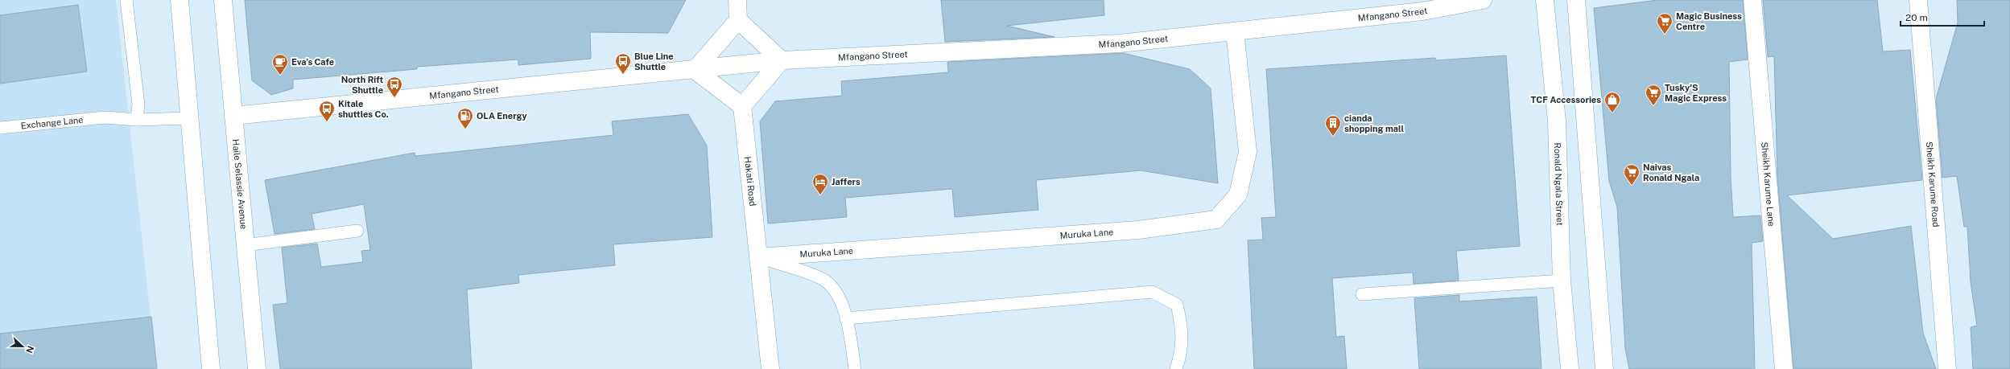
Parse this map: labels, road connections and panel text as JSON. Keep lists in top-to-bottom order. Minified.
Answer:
{"streets":{"street":["Mfangano Street","Hakati Road","Ronald Ngala Street","Haile Selassie Avenue","Sheikh Karume Lane","Sheikh Karume Road","Muruka Lane"],"lane":["Exchange Lane"]},"crossings":[["Mfangano Street","Haile Selassie Avenue"],["Mfangano Street","Muruka Lane"],["Hakati Road","Muruka Lane"]],"places":{"supermarket":["Magic Business Centre","Tusky'S Magic Express","Naivas Ronald Ngala"],"bus stop":["Blue Line Shuttle","North Rift Shuttle","Kitale shuttles Co."],"cafe":["Eva’s Cafe"],"shop":["TCF Accessories"],"fuel station":["OLA Energy"],"building":["cianda shopping mall"],"hotel":["Jaffers"]},"scale_bar":"20 m","north":"right"}
